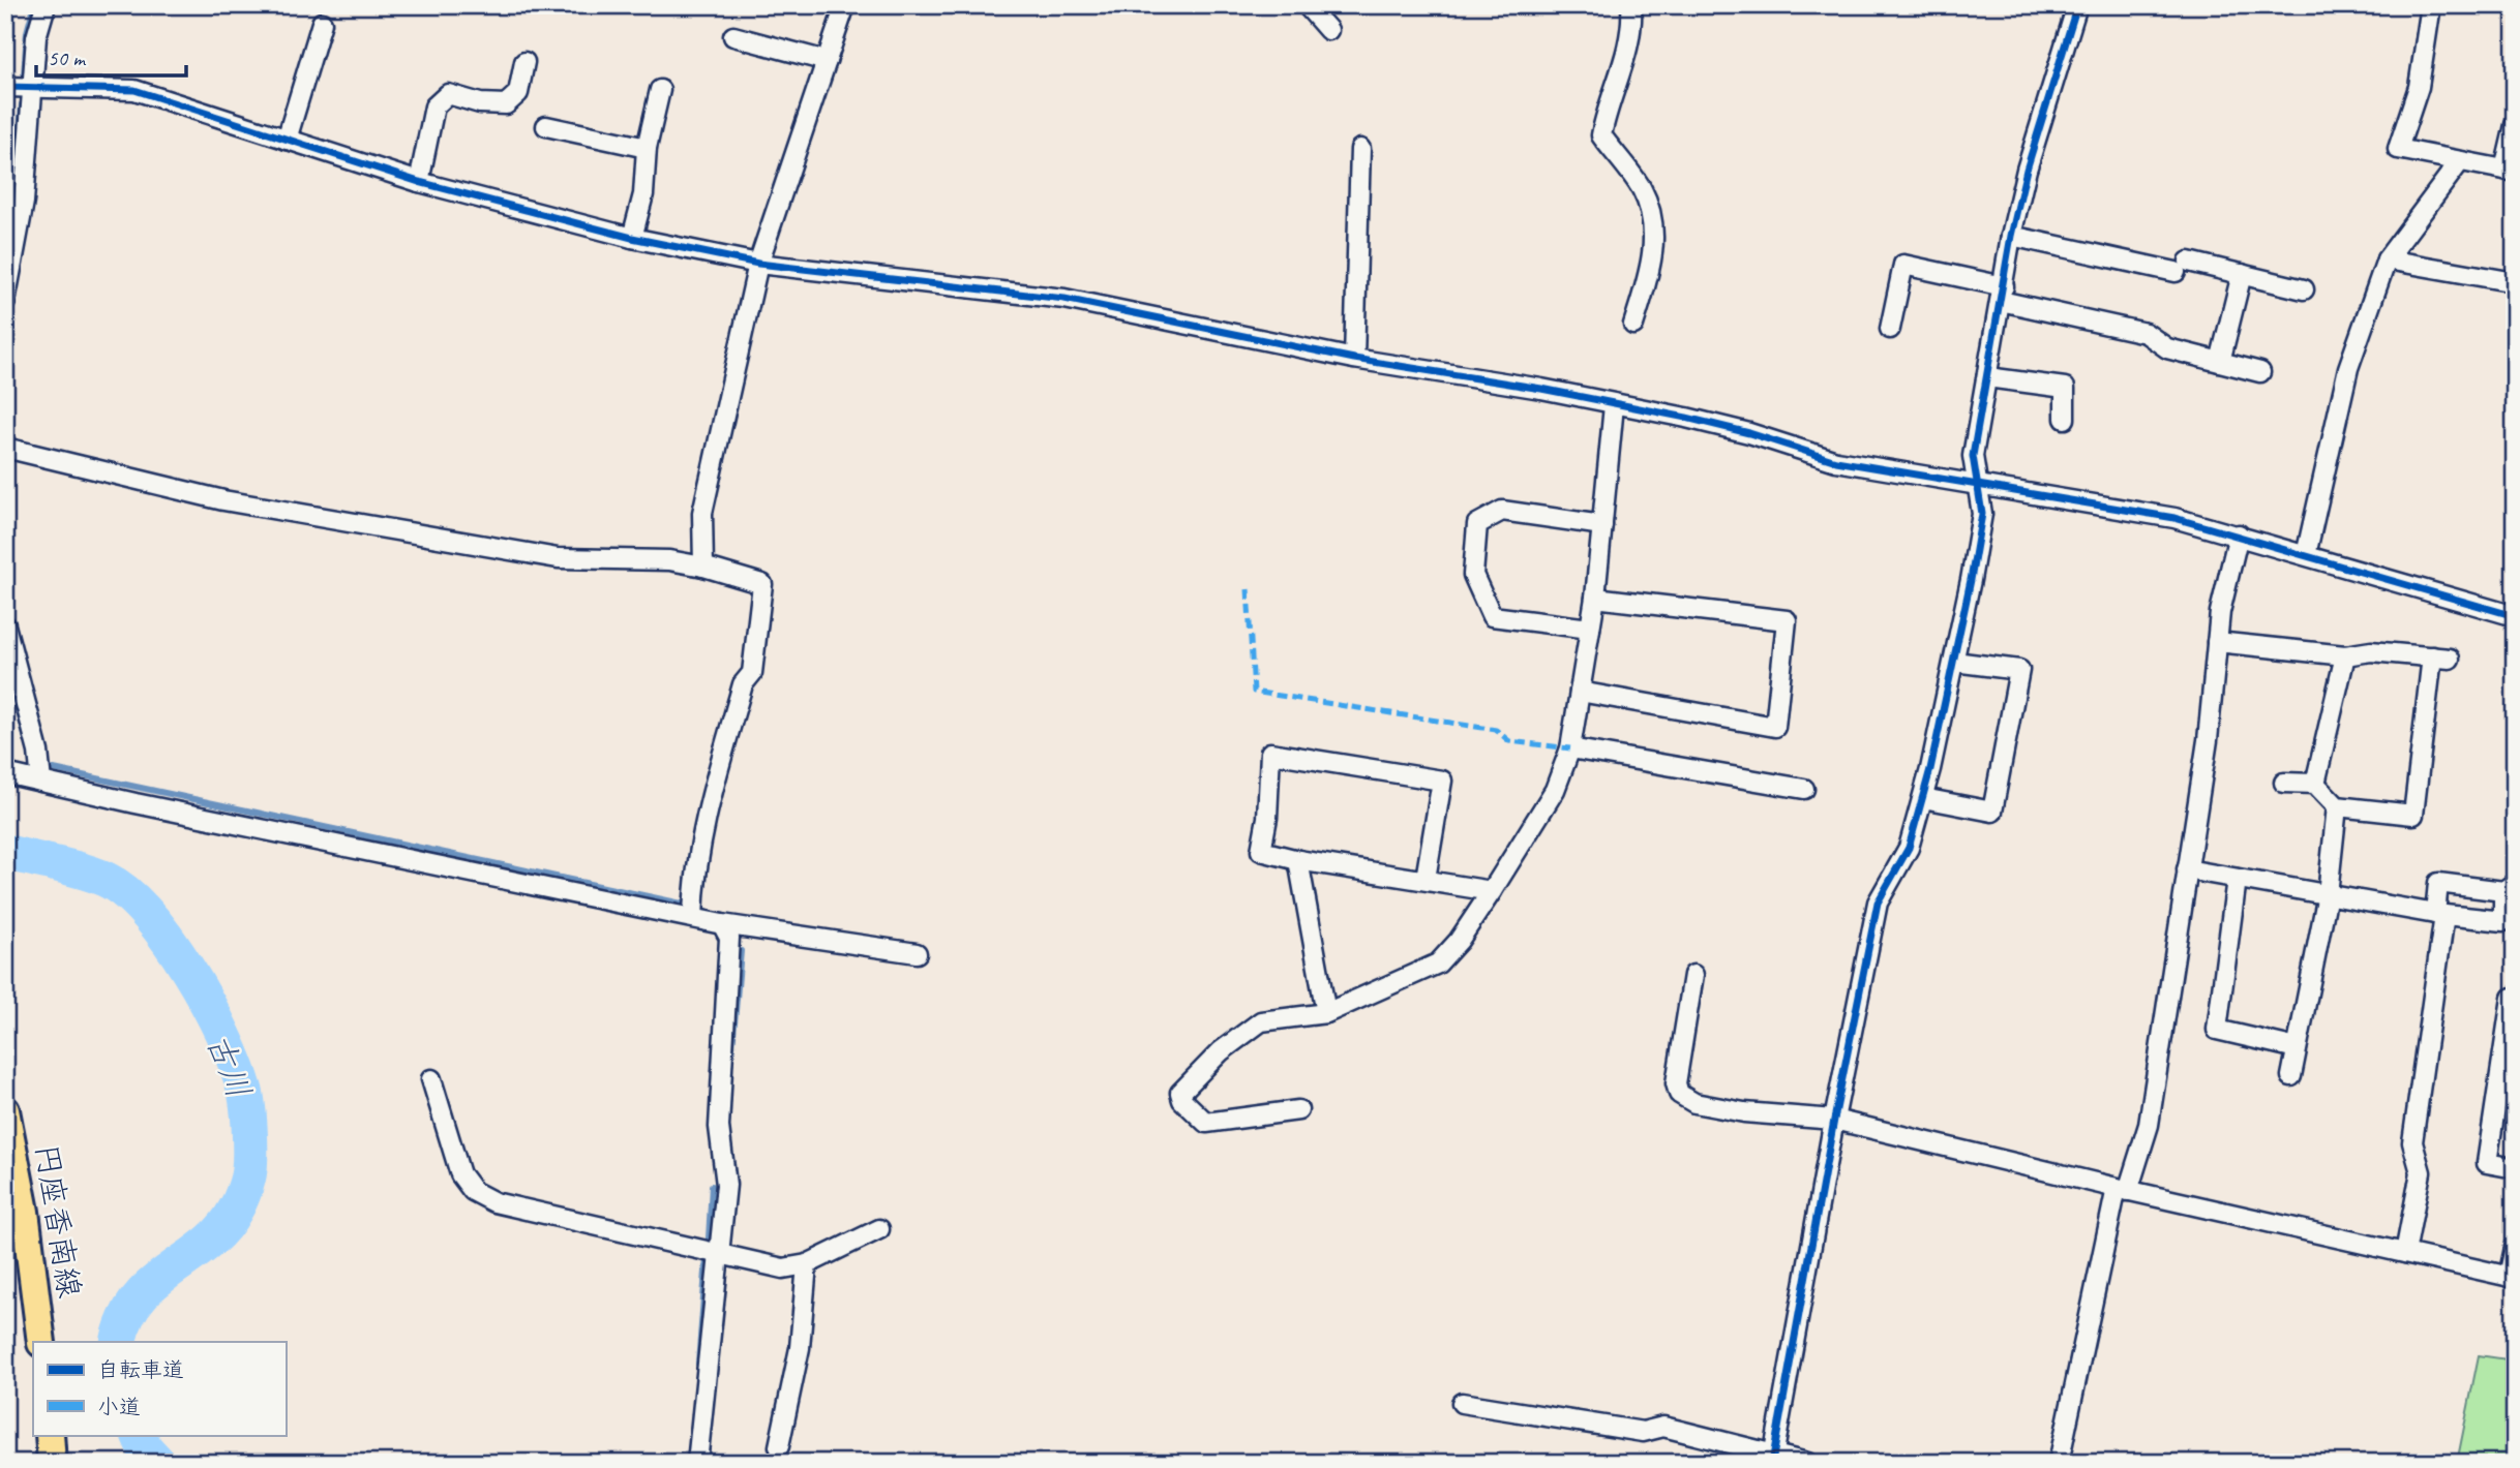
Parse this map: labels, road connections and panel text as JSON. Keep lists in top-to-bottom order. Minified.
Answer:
{"streets":{"main road":["円座香南線"]},"water":["古川"],"legend":["自転車道","小道"],"scale_bar":"50 m"}
